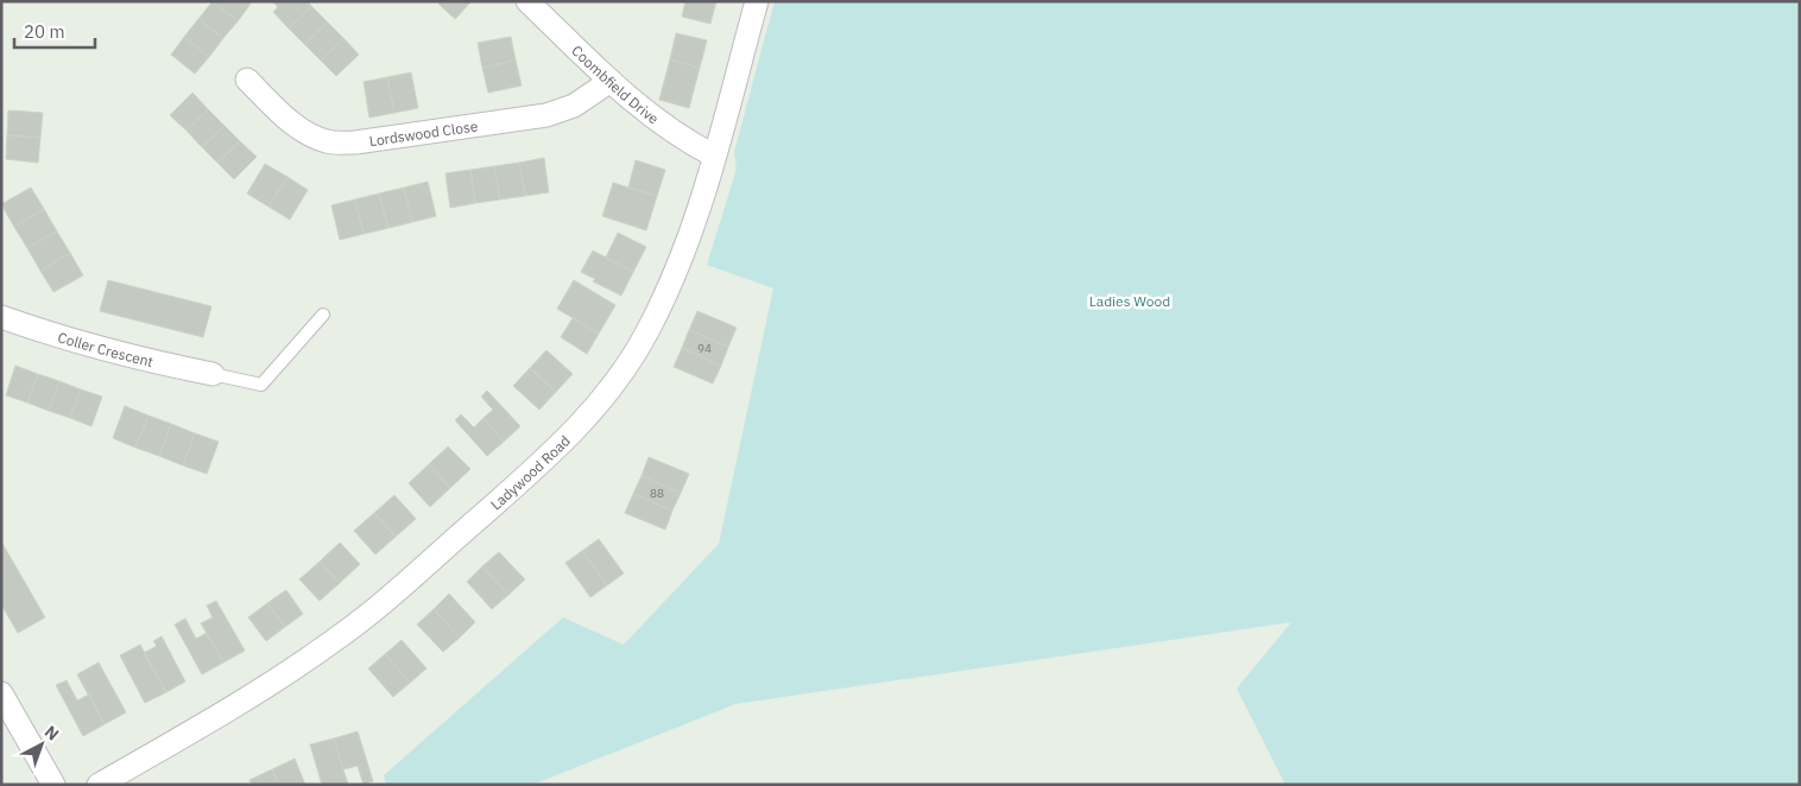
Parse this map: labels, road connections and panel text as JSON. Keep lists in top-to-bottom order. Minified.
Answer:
{"streets":{"street":["Coombfield Drive","Lordswood Close","Coller Crescent","Ladywood Road"]},"crossings":[["Coombfield Drive","Lordswood Close"],["Coombfield Drive","Ladywood Road"]],"parks":["Ladies Wood"],"house_numbers":["94","88"],"scale_bar":"20 m","north":"top right"}
